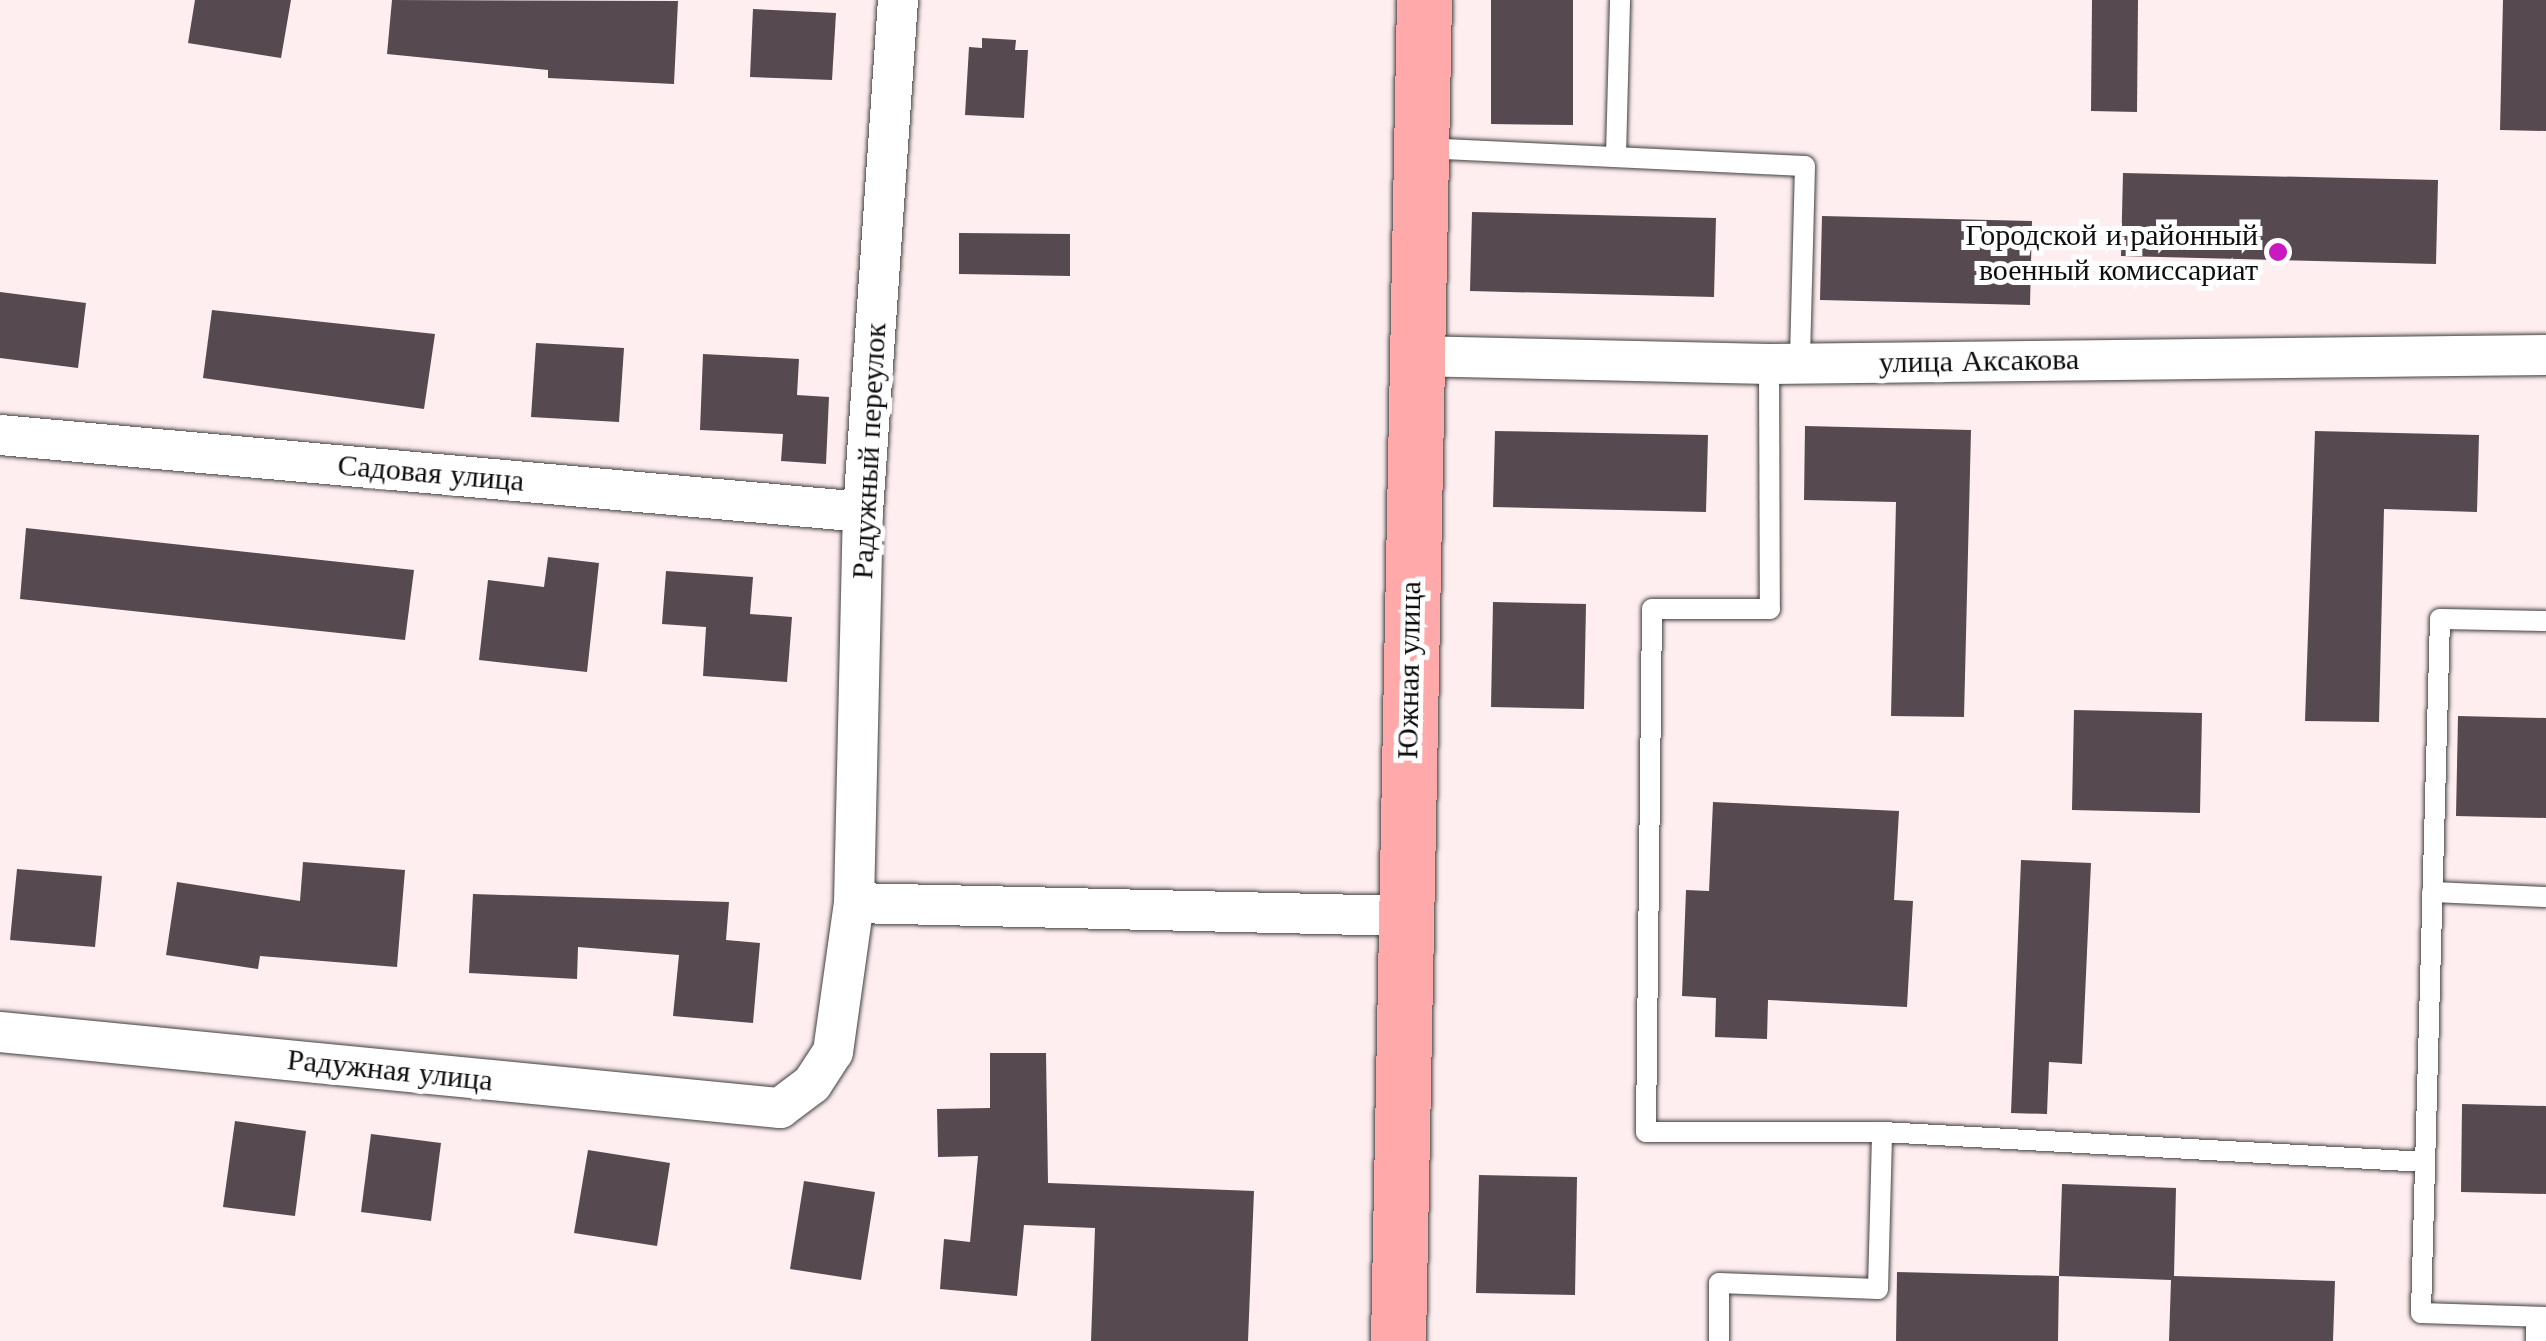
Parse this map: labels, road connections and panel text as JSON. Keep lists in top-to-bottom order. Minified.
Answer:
{"streets":{"street":["улица Аксакова","Радужный переулок","Садовая улица","Южная улица","Радужная улица"]},"crossings":[["улица Аксакова","Южная улица"],["Радужный переулок","Садовая улица"],["Радужный переулок","Радужная улица"]],"places":["Городской и районный военный комиссариат"]}
